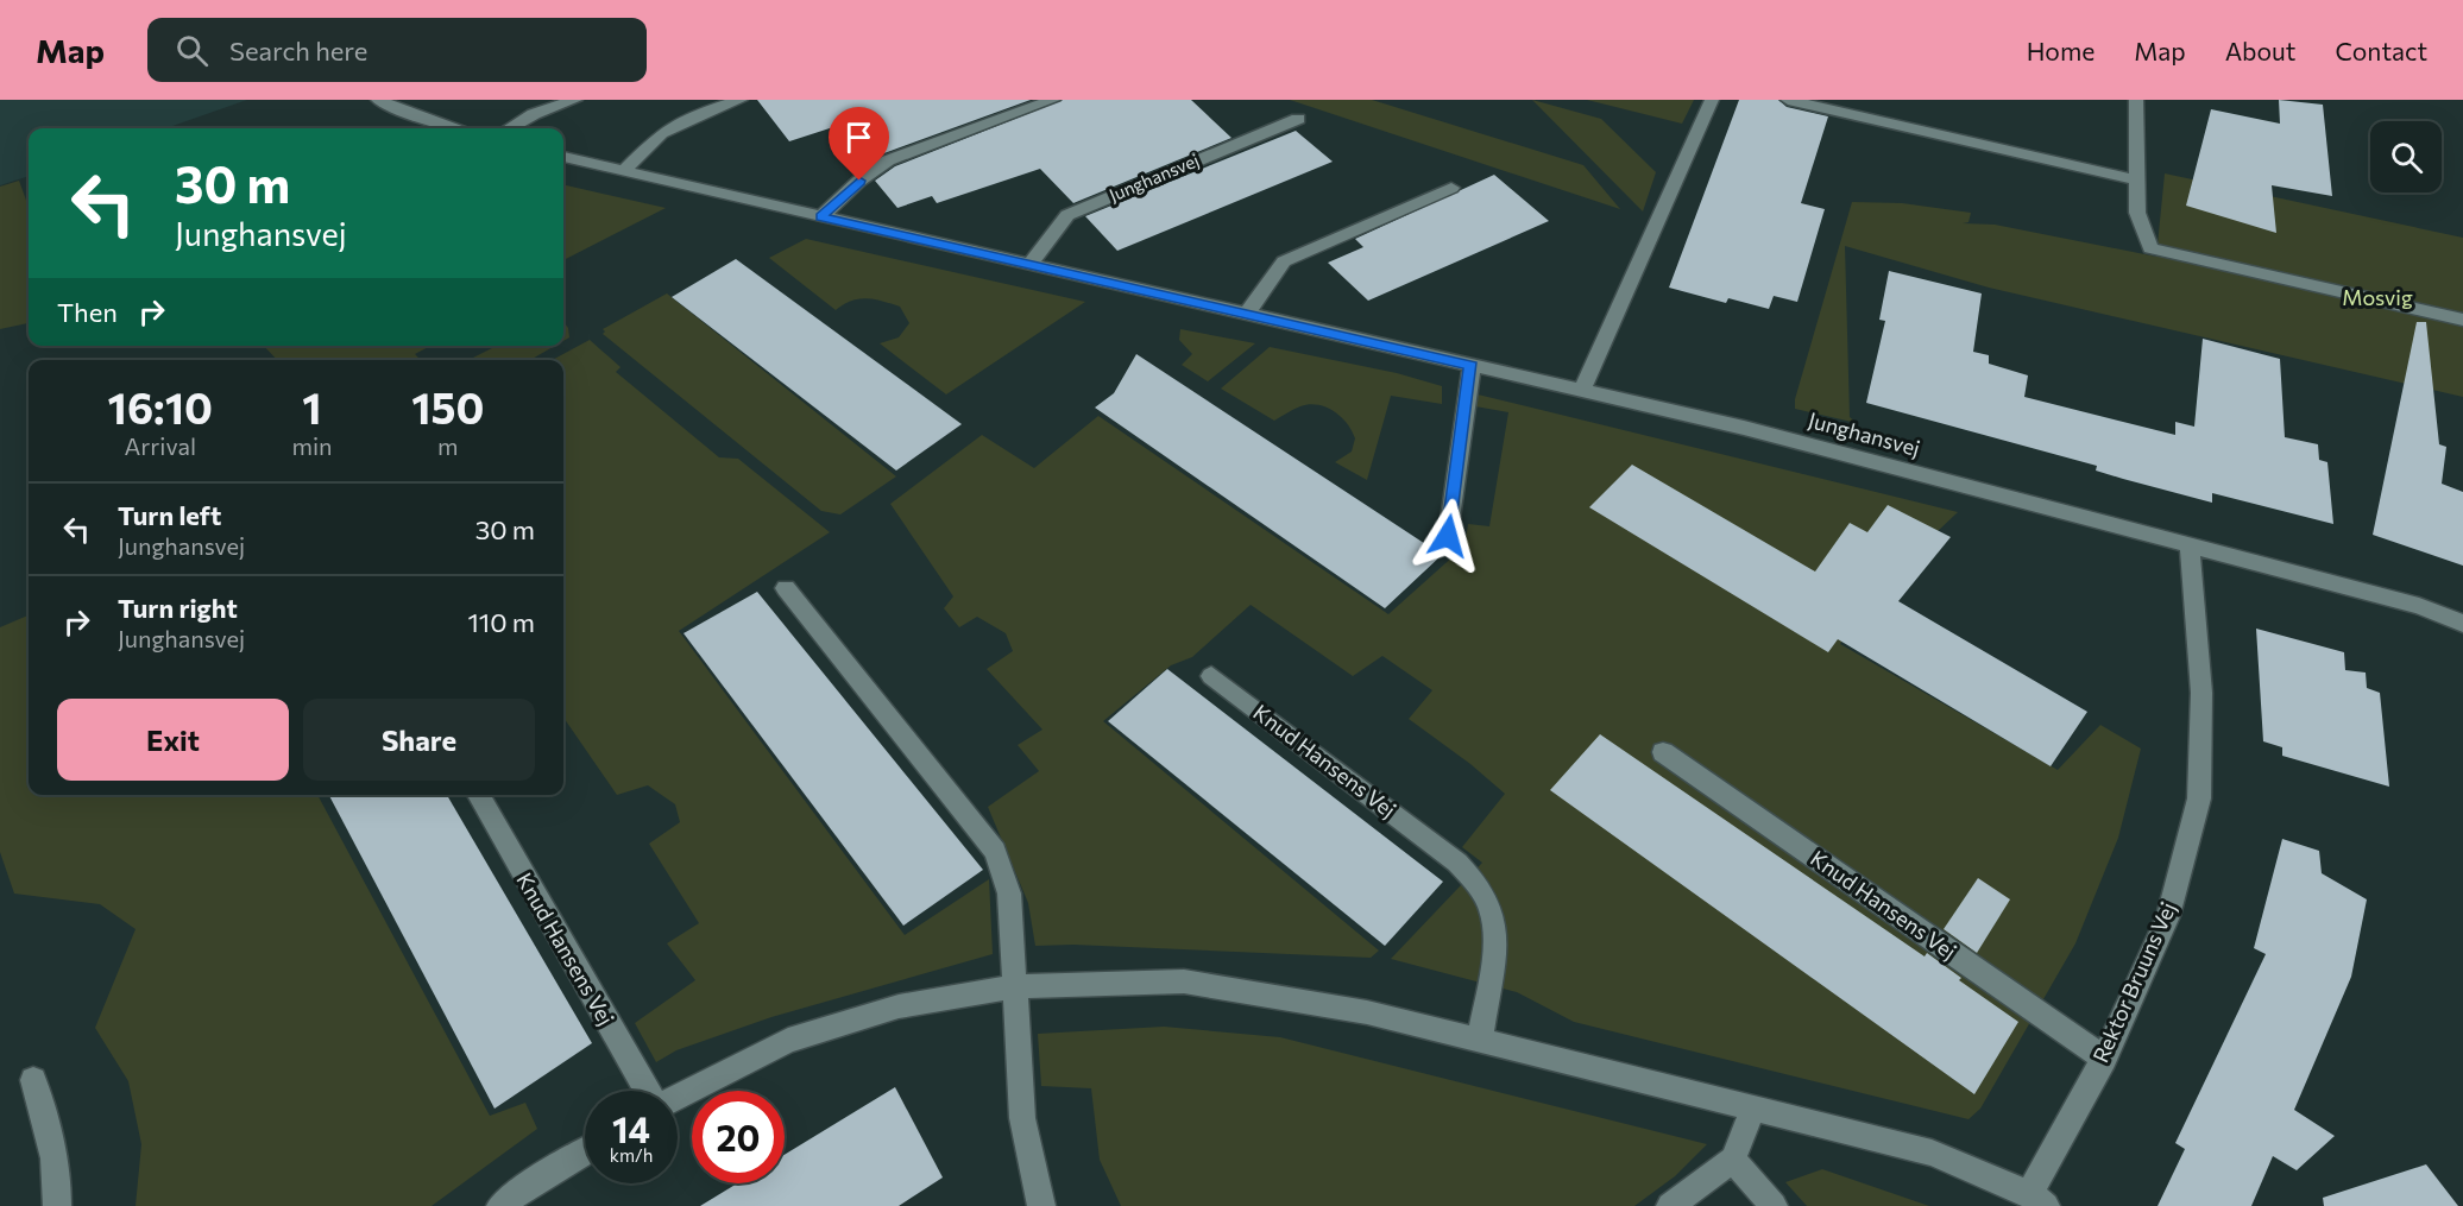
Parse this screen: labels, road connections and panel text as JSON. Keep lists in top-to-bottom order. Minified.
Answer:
{"streets":{"street":["Junghansvej","Knud Hansens Vej","Rektor Bruuns Vej"]},"crossings":[["Junghansvej","Rektor Bruuns Vej"],["Knud Hansens Vej","Rektor Bruuns Vej"]],"parks":["Mosvig"],"page":{"header":"Map","search":"Search here","nav":["Home","Map","About","Contact"],"turn":["30 m","Junghansvej"],"then":"Then","eta":["16:10","Arrival","1","min","150","m"],"list":[{"name":"Turn left","note":"Junghansvej","value":"30 m"},{"name":"Turn right","note":"Junghansvej","value":"110 m"}],"buttons":["Exit","Share"],"speed":"14 km/h","limit":"20"}}
